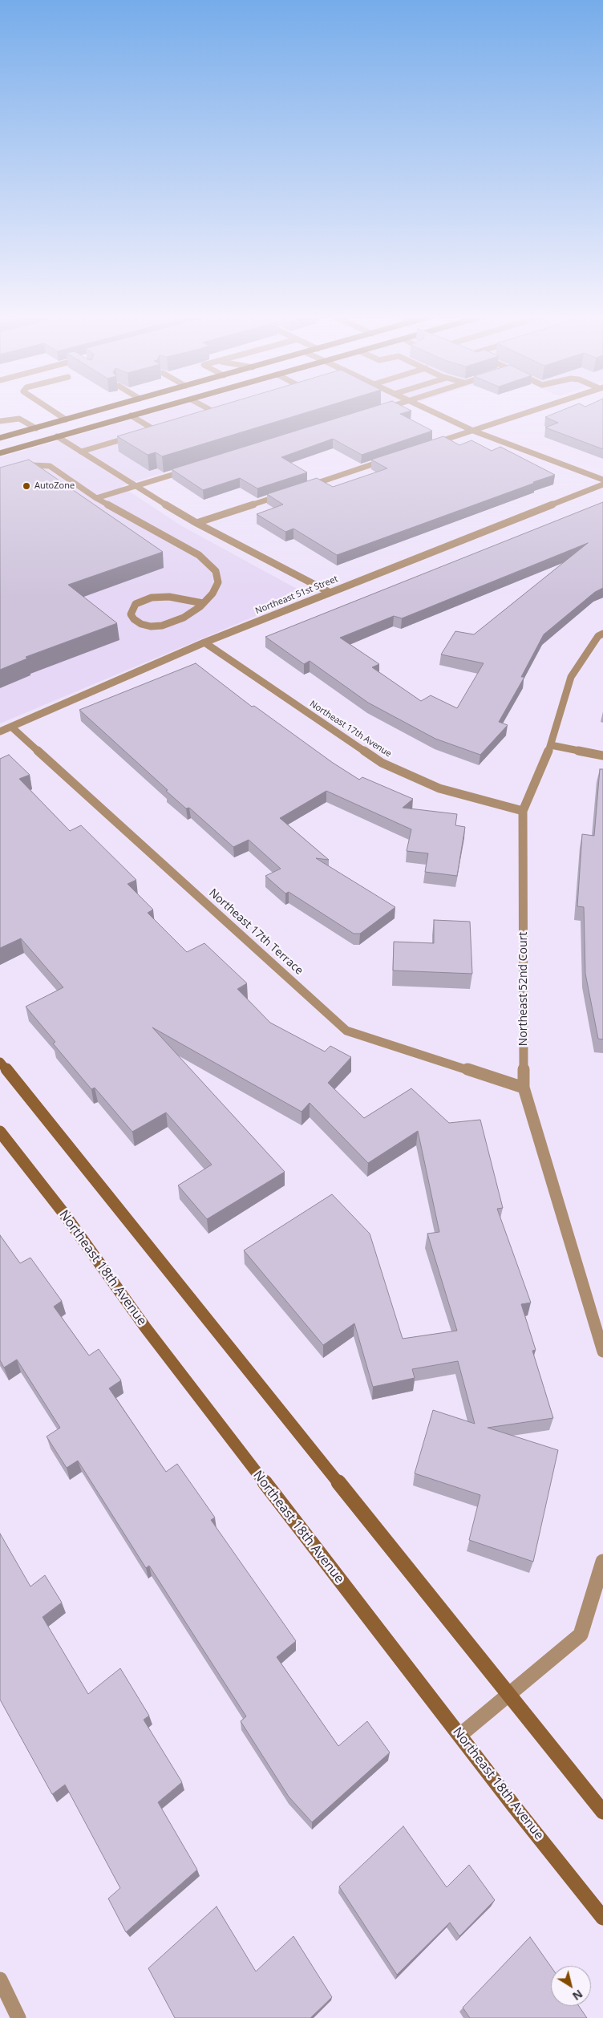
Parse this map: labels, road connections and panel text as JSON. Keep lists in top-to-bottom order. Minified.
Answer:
{"streets":{"street":["Northeast 51st Street","Northeast 17th Avenue","Northeast 17th Terrace","Northeast 52nd Court","Northeast 18th Avenue"]},"crossings":[["Northeast 51st Street","Northeast 17th Avenue"],["Northeast 51st Street","Northeast 17th Terrace"],["Northeast 17th Avenue","Northeast 52nd Court"],["Northeast 17th Terrace","Northeast 52nd Court"]],"places":["AutoZone"],"north":"bottom right"}
